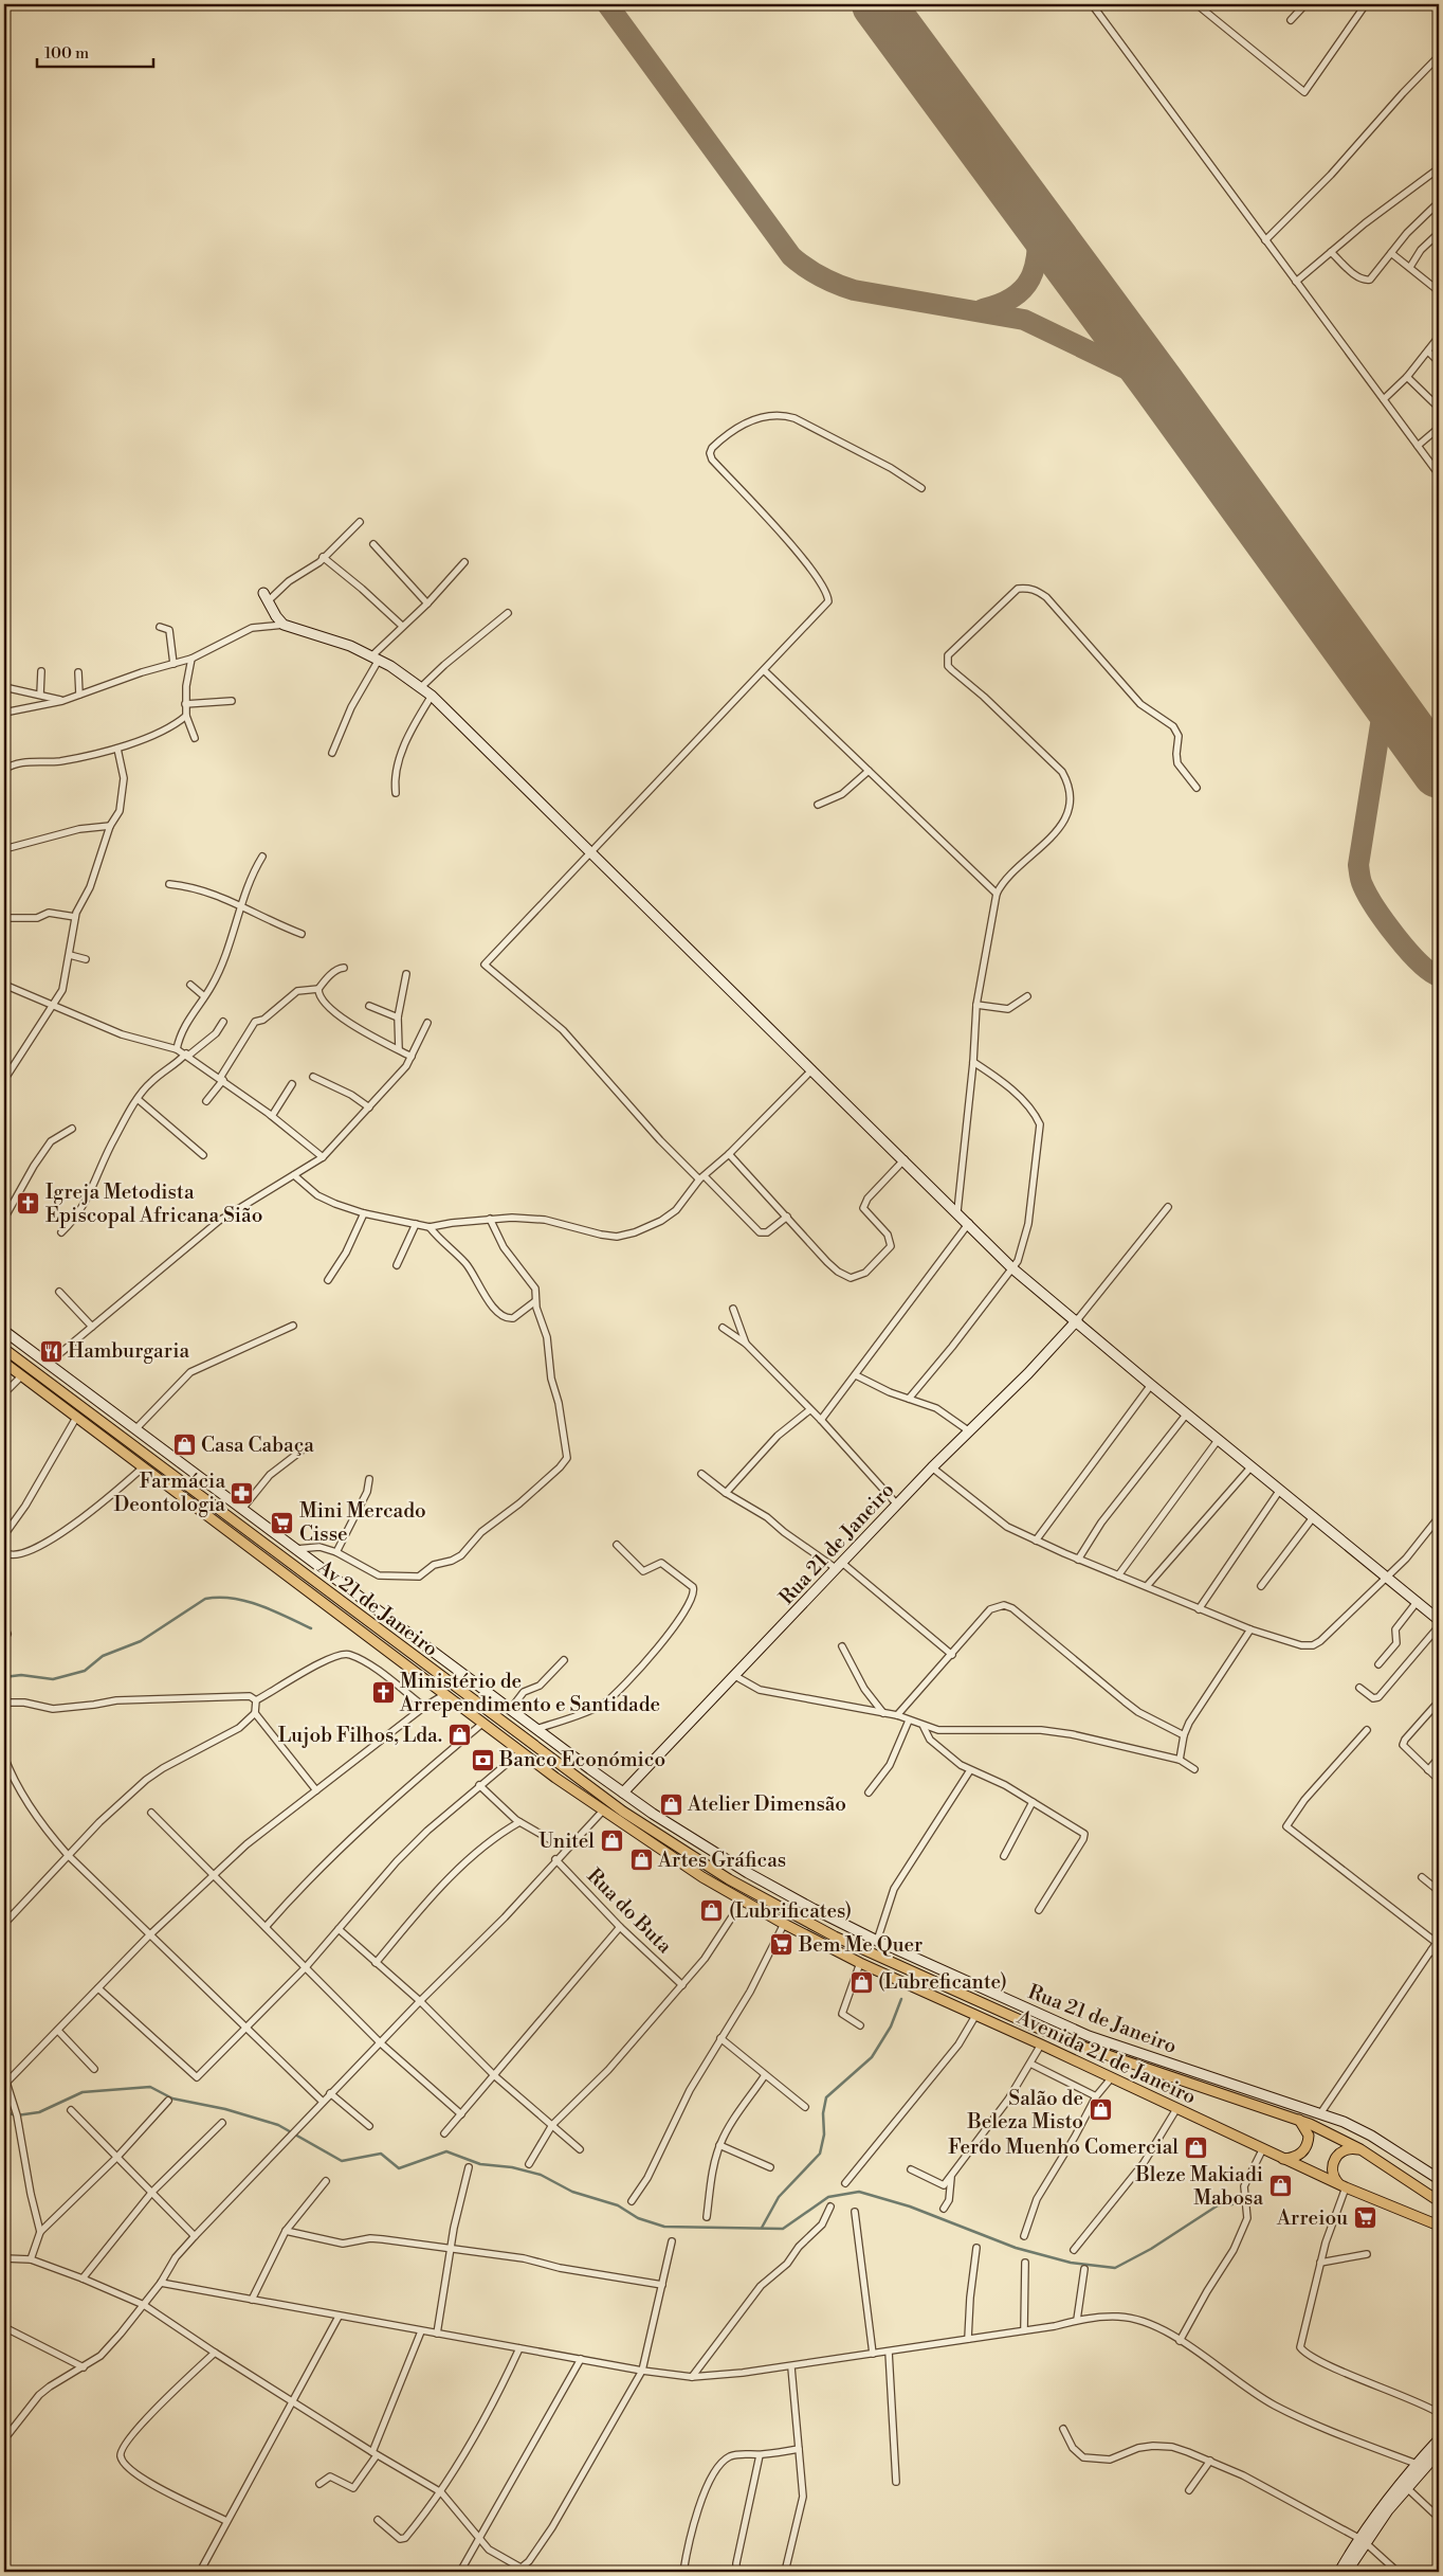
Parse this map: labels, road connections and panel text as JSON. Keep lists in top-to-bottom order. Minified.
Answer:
{"streets":{"main road":["Av 21 de Janeiro","Avenida 21 de Janeiro"],"street":["Rua 21 de Janeiro","Rua do Buta"]},"crossings":[["Av 21 de Janeiro","Avenida 21 de Janeiro"]],"places":{"church":["Igreja Metodista Episcopal Africana Sião","Ministério de Arrependimento e Santidade"],"restaurant":["Hamburgaria"],"shop":["Casa Cabaça","Lujob Filhos, Lda.","Atelier Dimensão","Unitel","Artes Gráficas","(Lubrificates)","(Lubreficante)","Salão de Beleza Misto","Ferdo Muenho Comercial","Bleze Makiadi Mabosa"],"pharmacy":["Farmácia Deontologia"],"supermarket":["Mini Mercado Cisse","Bem Me Quer","Arreiou"],"bank":["Banco Económico"]},"scale_bar":"100 m"}
